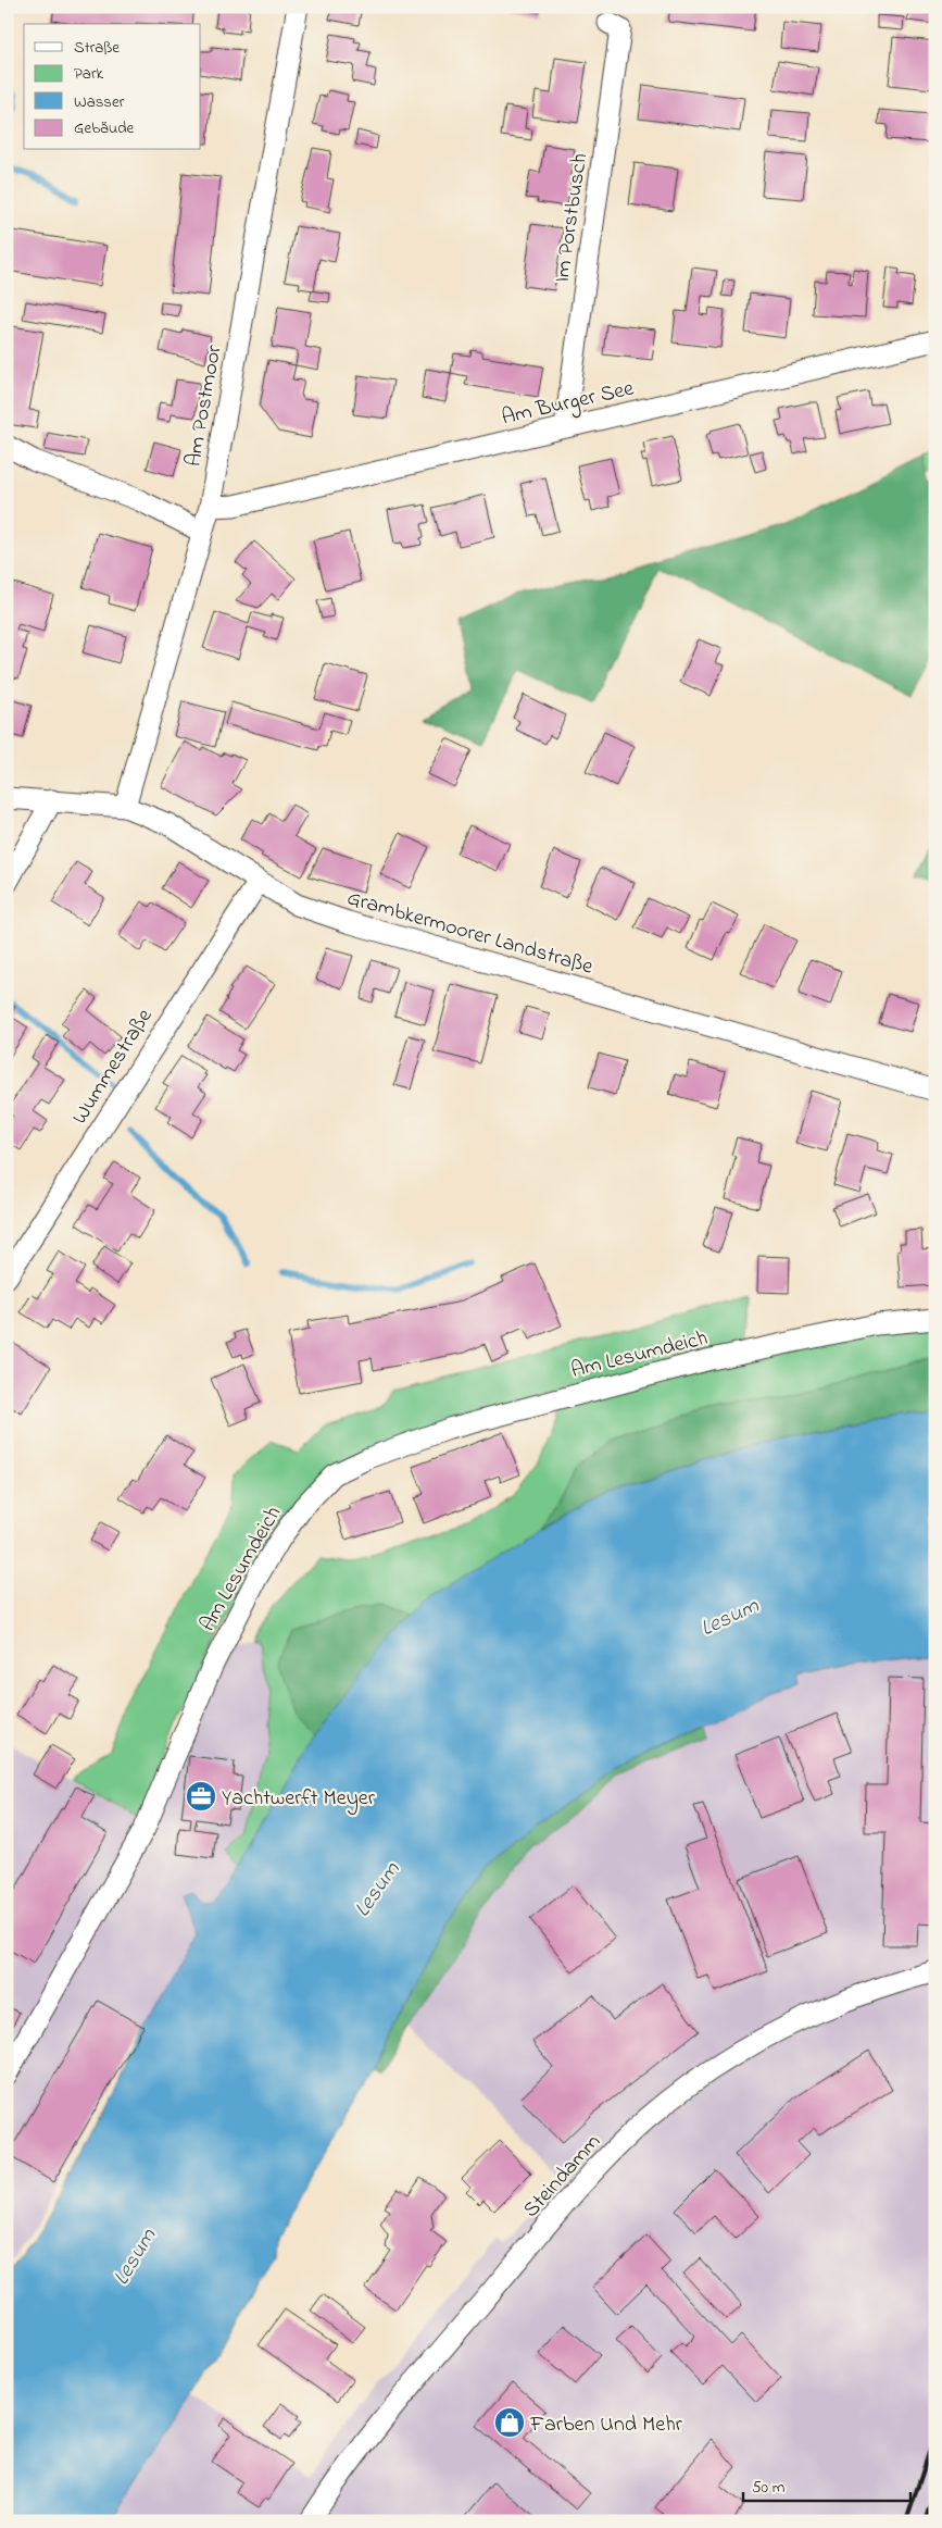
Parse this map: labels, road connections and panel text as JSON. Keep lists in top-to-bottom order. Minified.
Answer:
{"streets":{"street":["Im Porstbusch","Am Burger See","Am Postmoor","Grambkermoorer Landstraße","Wummestraße","Am Lesumdeich","Steindamm"]},"crossings":[["Im Porstbusch","Am Burger See"],["Am Burger See","Am Postmoor"],["Am Postmoor","Grambkermoorer Landstraße"],["Grambkermoorer Landstraße","Wummestraße"]],"water":["Lesum"],"places":{"office":["Yachtwerft Meyer"],"shop":["Farben Und Mehr"]},"legend":["Straße","Park","Wasser","Gebäude"],"scale_bar":"50 m"}
